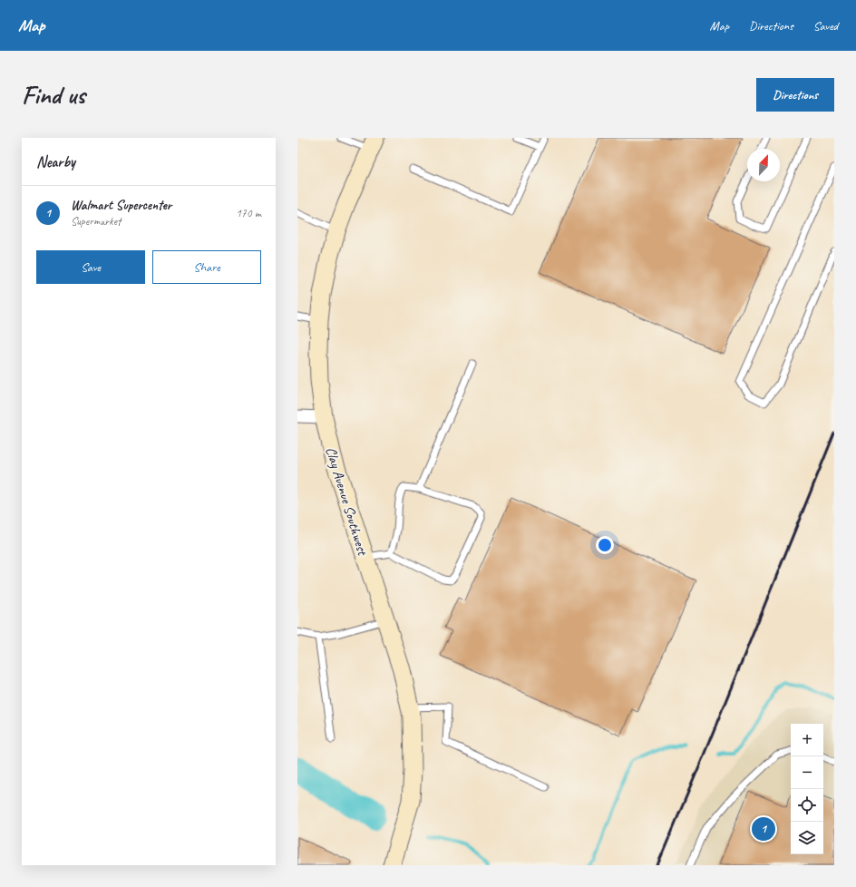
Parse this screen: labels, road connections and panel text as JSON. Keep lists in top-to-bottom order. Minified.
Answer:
{"streets":{"street":["Clay Avenue Southwest"]},"north":"top right","page":{"header":"Map","nav":["Map","Directions","Saved"],"buttons":["Directions",["Save","Share"]],"title":"Find us","heading":"Nearby","list":[{"mark":"1","name":"Walmart Supercenter","note":"Supermarket","value":"170 m"}],"map_buttons":["+","−"],"pins":"1"}}
